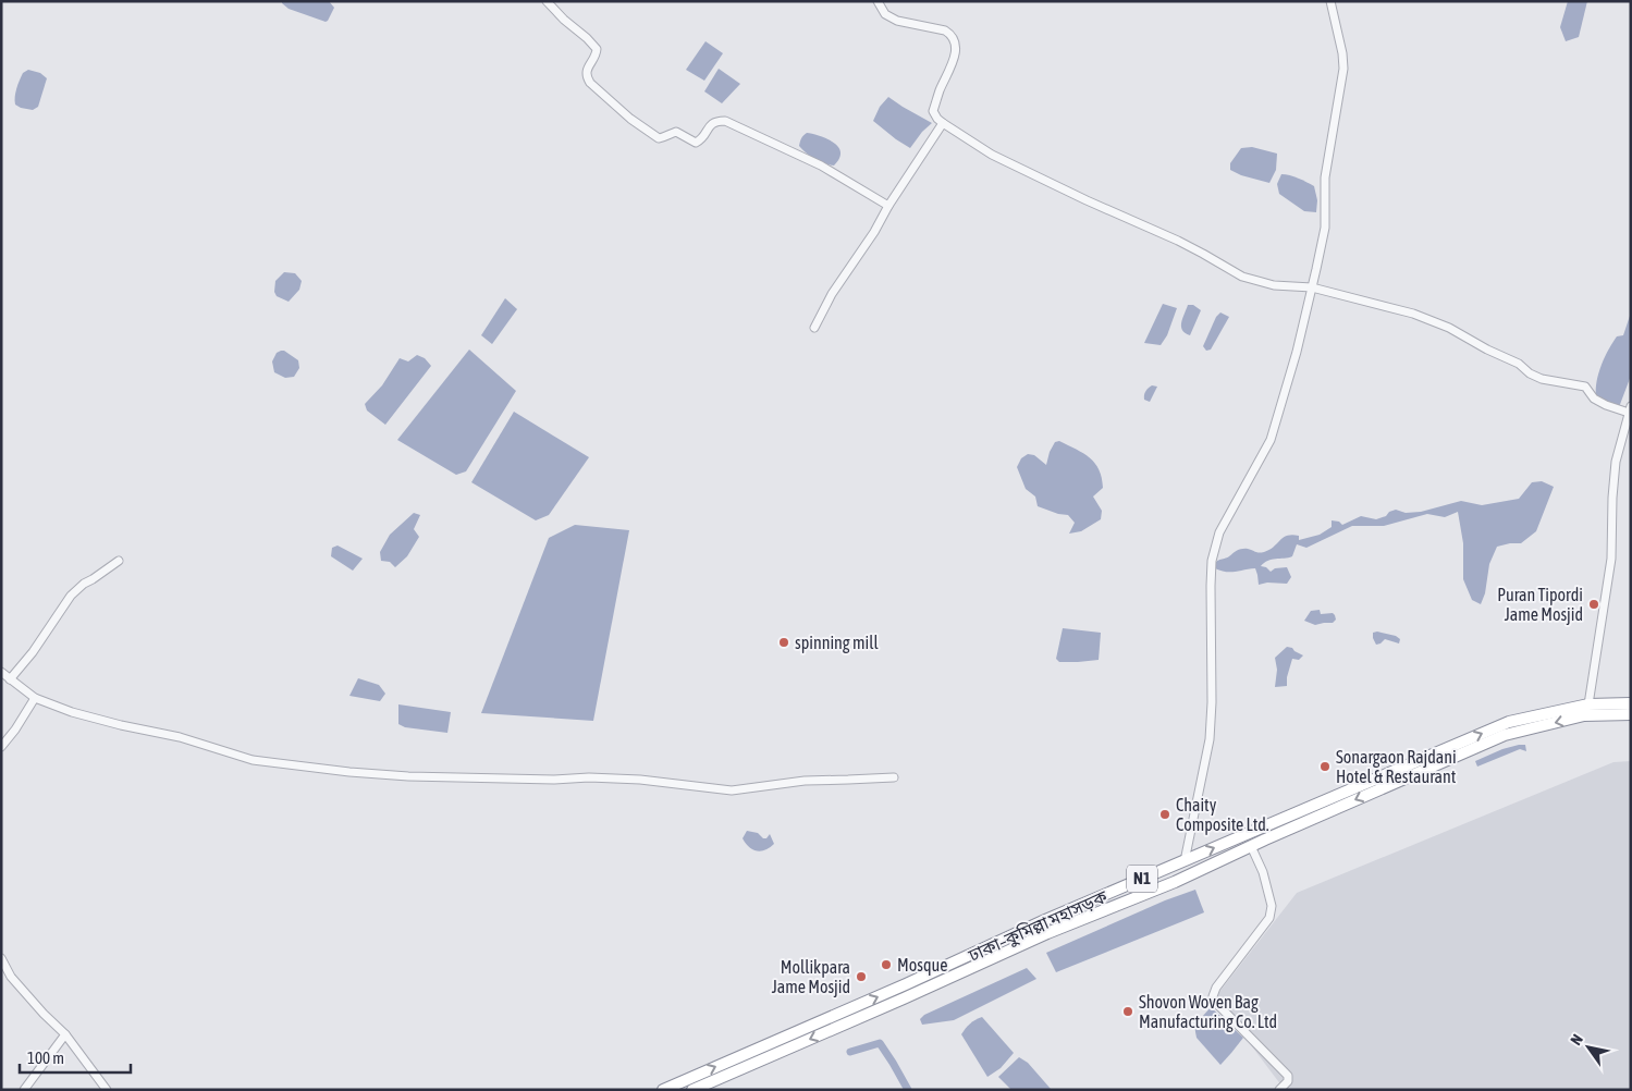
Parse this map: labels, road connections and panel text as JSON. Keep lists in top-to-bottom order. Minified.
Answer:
{"streets":{"highway":["N1","ঢাকা–কুমিল্লা মহাসড়ক"]},"places":["Puran Tipordi Jame Mosjid","spinning mill","Sonargaon Rajdani Hotel & Restaurant","Chaity Composite Ltd.","Mosque","Mollikpara Jame Mosjid","Shovon Woven Bag Manufacturing Co. Ltd"],"scale_bar":"100 m","north":"top left"}
